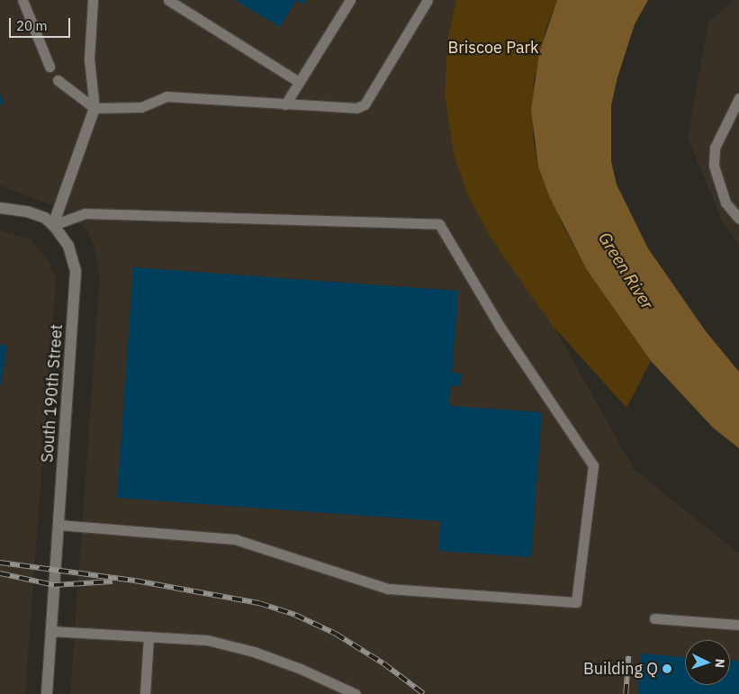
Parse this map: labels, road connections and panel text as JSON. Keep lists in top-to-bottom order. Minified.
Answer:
{"streets":{"street":["South 190th Street"]},"water":["Green River"],"parks":["Briscoe Park"],"places":["Building Q"],"scale_bar":"20 m","north":"right"}
